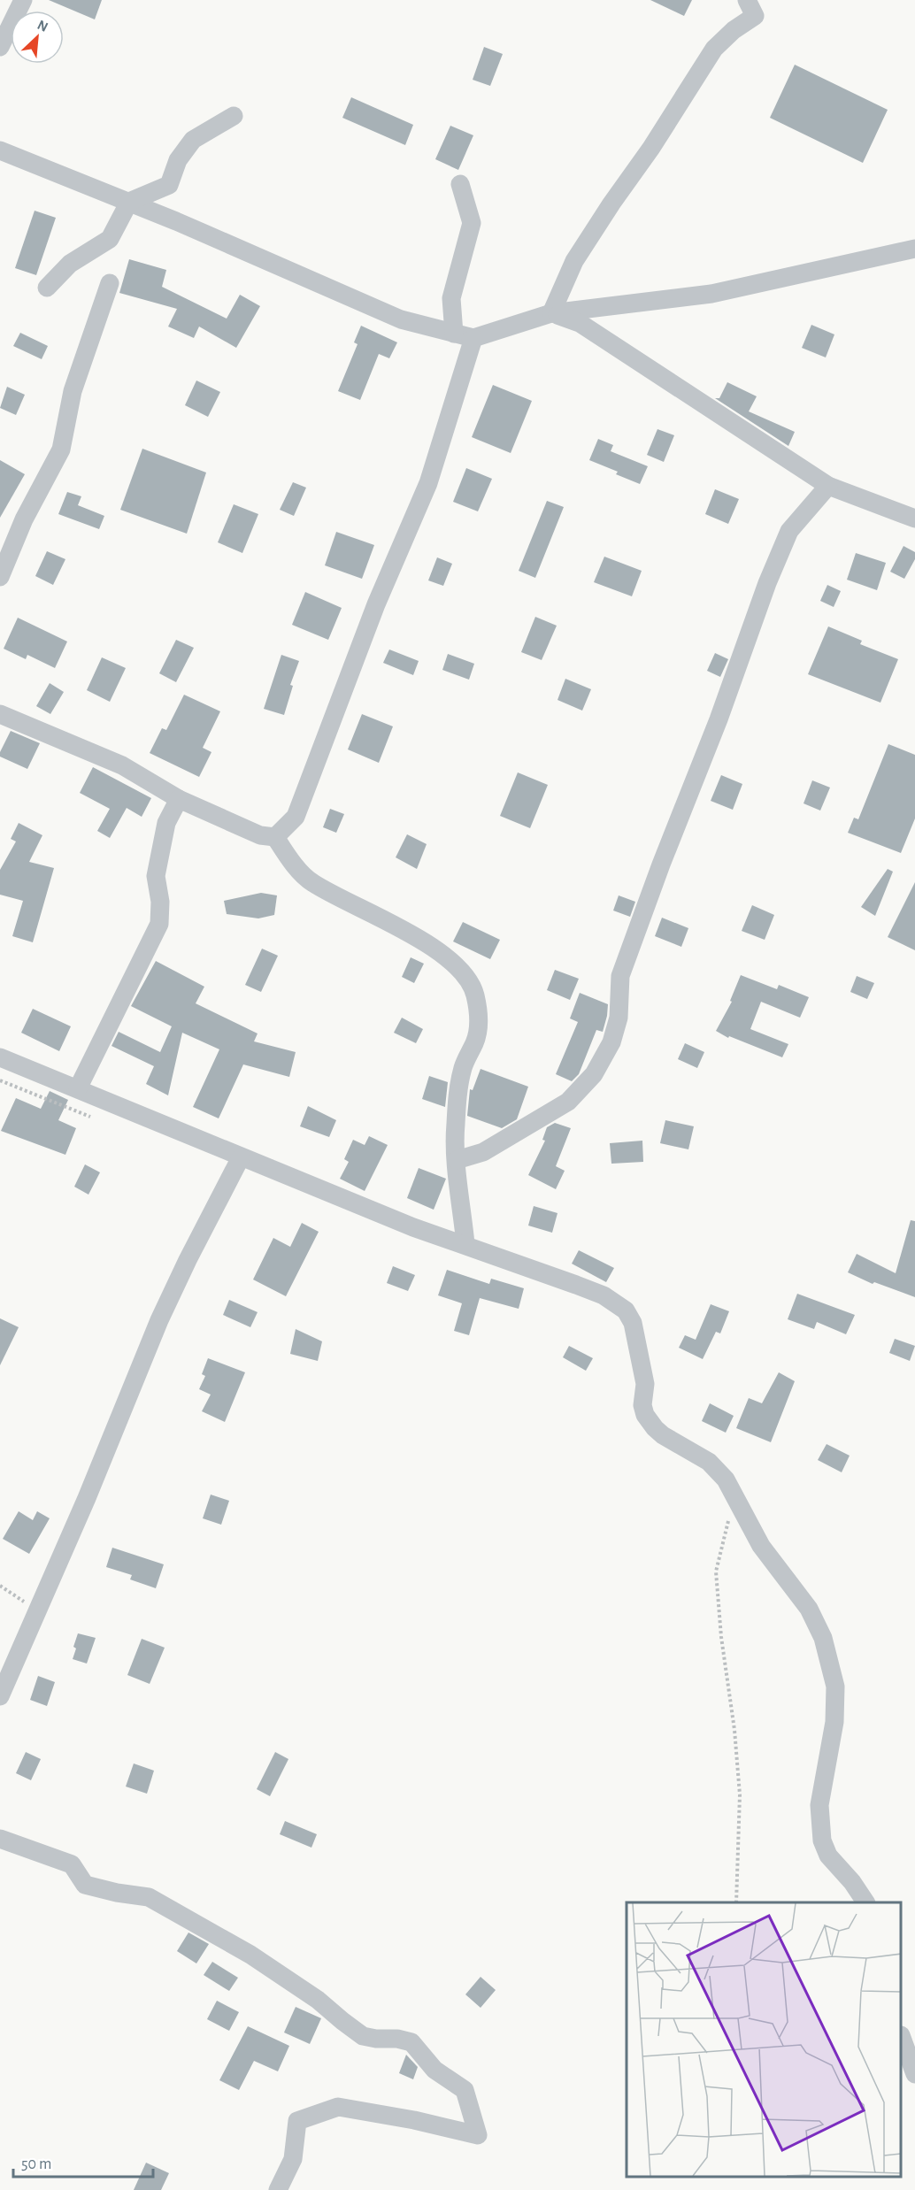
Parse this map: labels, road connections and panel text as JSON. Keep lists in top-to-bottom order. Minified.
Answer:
{"scale_bar":"50 m","north":"top right"}
